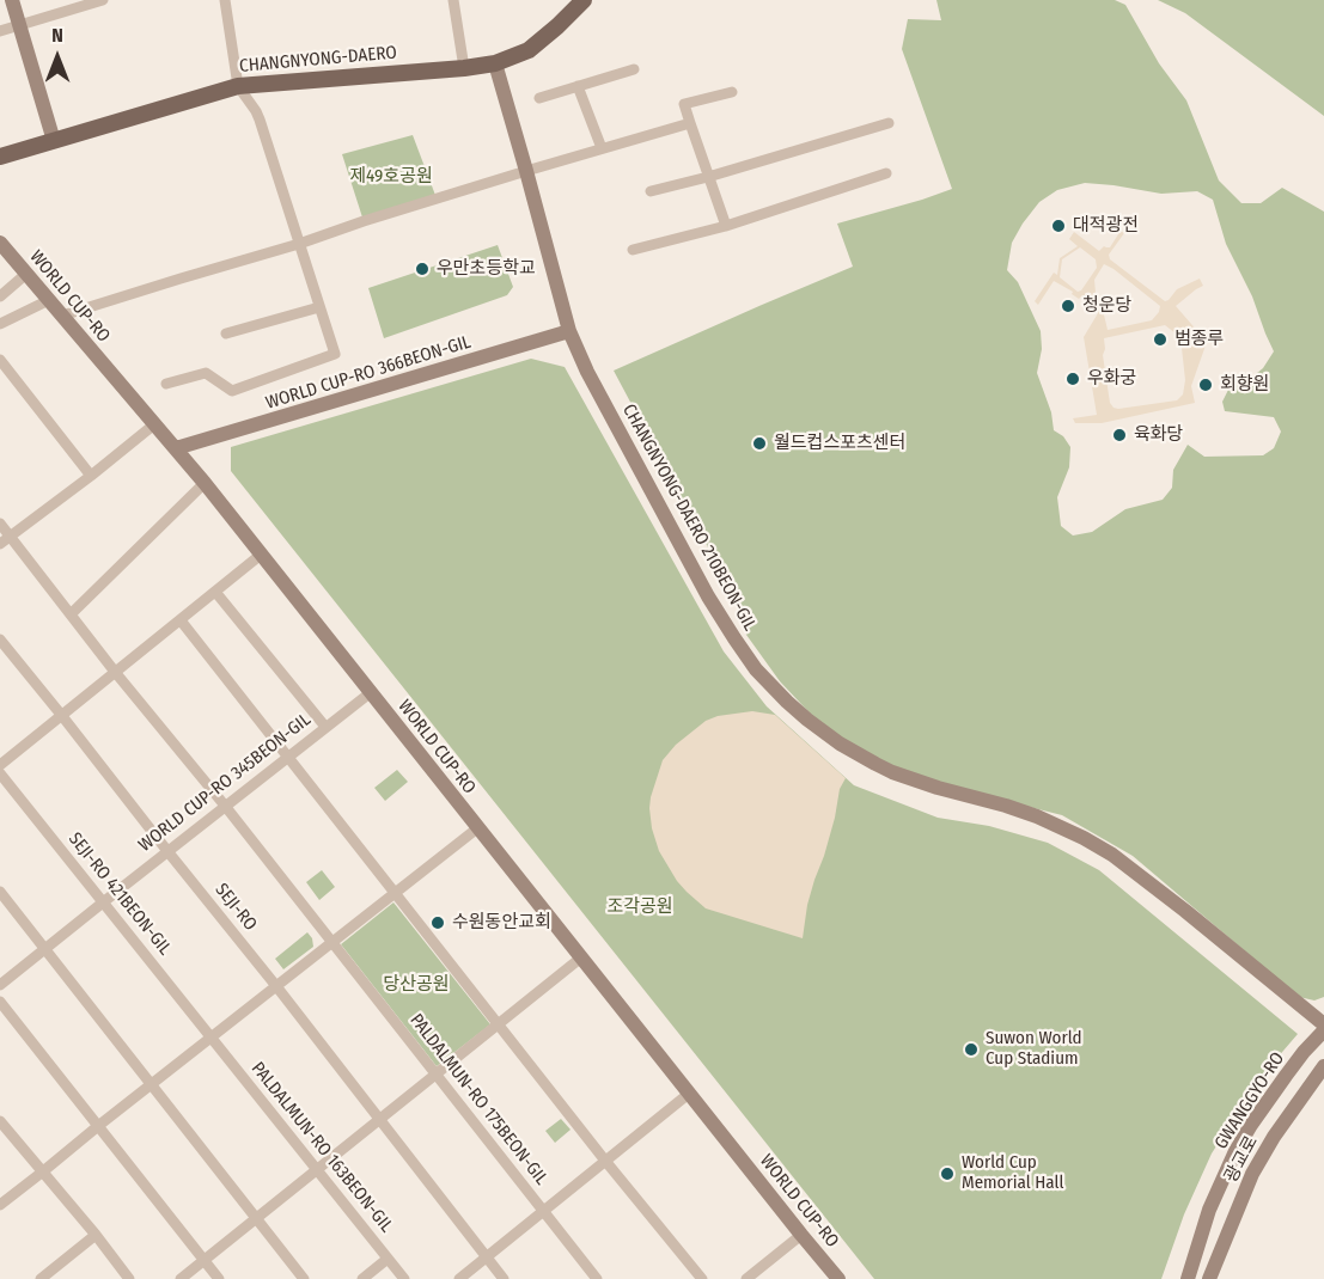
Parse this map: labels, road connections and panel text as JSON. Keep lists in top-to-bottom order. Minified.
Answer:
{"streets":{"main road":["CHANGNYONG-DAERO"],"street":["WORLD CUP-RO","WORLD CUP-RO 366BEON-GIL","CHANGNYONG-DAERO 210BEON-GIL","WORLD CUP-RO 345BEON-GIL","SEJI-RO 421BEON-GIL","SEJI-RO","PALDALMUN-RO 175BEON-GIL","GWANGGYO-RO","PALDALMUN-RO 163BEON-GIL","광교로"]},"crossings":[["CHANGNYONG-DAERO","CHANGNYONG-DAERO 210BEON-GIL"],["WORLD CUP-RO","WORLD CUP-RO 366BEON-GIL"],["WORLD CUP-RO","WORLD CUP-RO 345BEON-GIL"],["WORLD CUP-RO 366BEON-GIL","CHANGNYONG-DAERO 210BEON-GIL"],["WORLD CUP-RO 345BEON-GIL","SEJI-RO 421BEON-GIL"],["WORLD CUP-RO 345BEON-GIL","SEJI-RO"],["SEJI-RO 421BEON-GIL","PALDALMUN-RO 163BEON-GIL"]],"parks":["제49호공원","조각공원","당산공원"],"places":["대적광전","우만초등학교","청운당","범종루","우화궁","회향원","육화당","월드컵스포츠센터","수원동안교회","Suwon World Cup Stadium","World Cup Memorial Hall"],"north":"top"}
